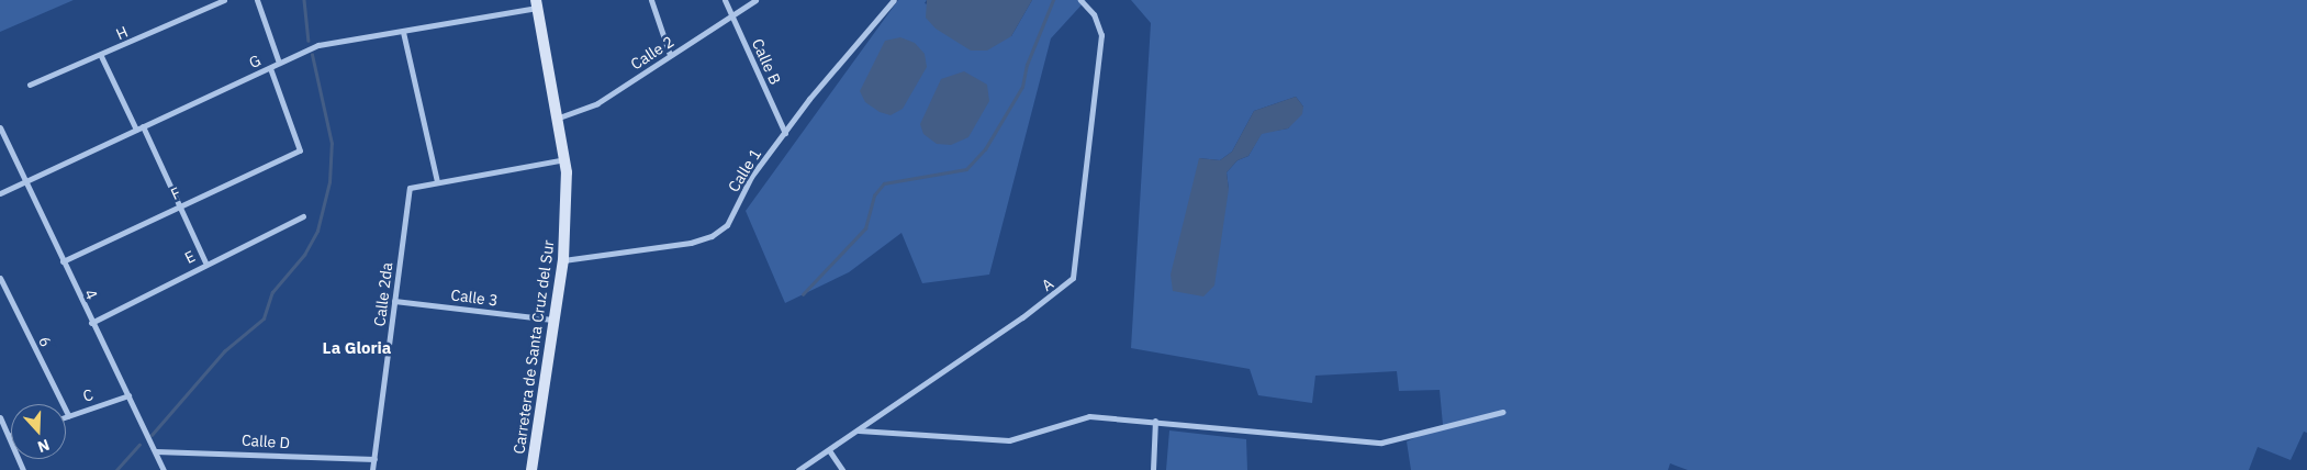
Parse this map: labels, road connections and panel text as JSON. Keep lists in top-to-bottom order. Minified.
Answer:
{"streets":{"main road":["Carretera de Santa Cruz del Sur"],"street":["H","Calle 2","G","Calle B","Calle 1","F","E","A","4","Calle 2da","Calle 3","6","C","Calle D"]},"crossings":[["Calle 2","Calle B"],["Calle 2","Carretera de Santa Cruz del Sur"],["G","F"],["G","4"],["G","Carretera de Santa Cruz del Sur"],["Calle B","Calle 1"],["Calle 1","Carretera de Santa Cruz del Sur"],["F","4"],["E","4"],["4","C"],["4","Calle D"],["Calle 2da","Calle 3"],["Calle 2da","Calle D"],["Calle 3","Carretera de Santa Cruz del Sur"],["6","C"]],"districts":["La Gloria"],"north":"bottom"}
